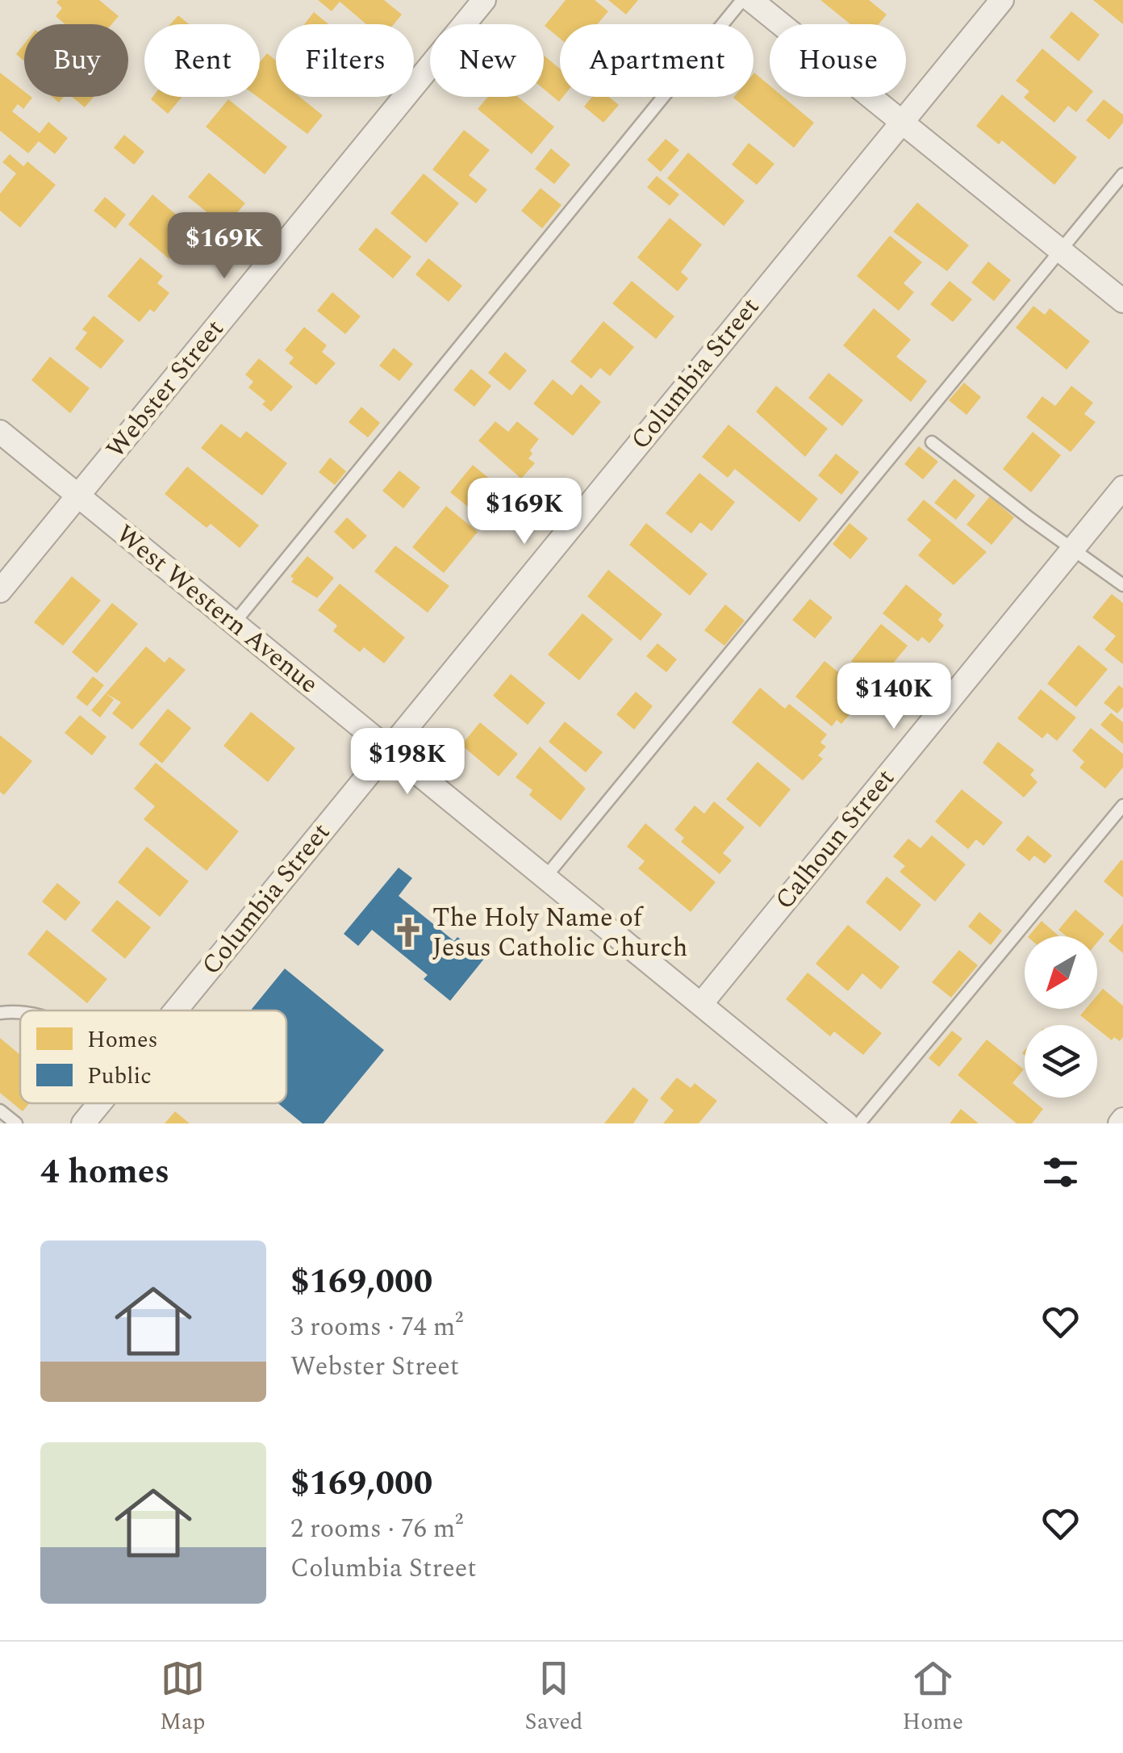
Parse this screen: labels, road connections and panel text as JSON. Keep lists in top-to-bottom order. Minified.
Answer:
{"streets":{"street":["Columbia Street","Webster Street","West Western Avenue","Calhoun Street"]},"crossings":[["Columbia Street","West Western Avenue"],["Webster Street","West Western Avenue"],["West Western Avenue","Calhoun Street"]],"places":{"church":["The Holy Name of Jesus Catholic Church"]},"legend":["Homes","Public"],"north":"bottom left","page":{"chip":["Buy","Rent","Filters","New","Apartment","House"],"price":["$169K","$169K","$140K","$198K"],"heading":"4 homes","list":[{"name":"$169,000","note":"3 rooms · 74 m² · Webster Street"},{"name":"$169,000","note":"2 rooms · 76 m² · Columbia Street"}],"tabs":["Map","Saved","Home"]}}
